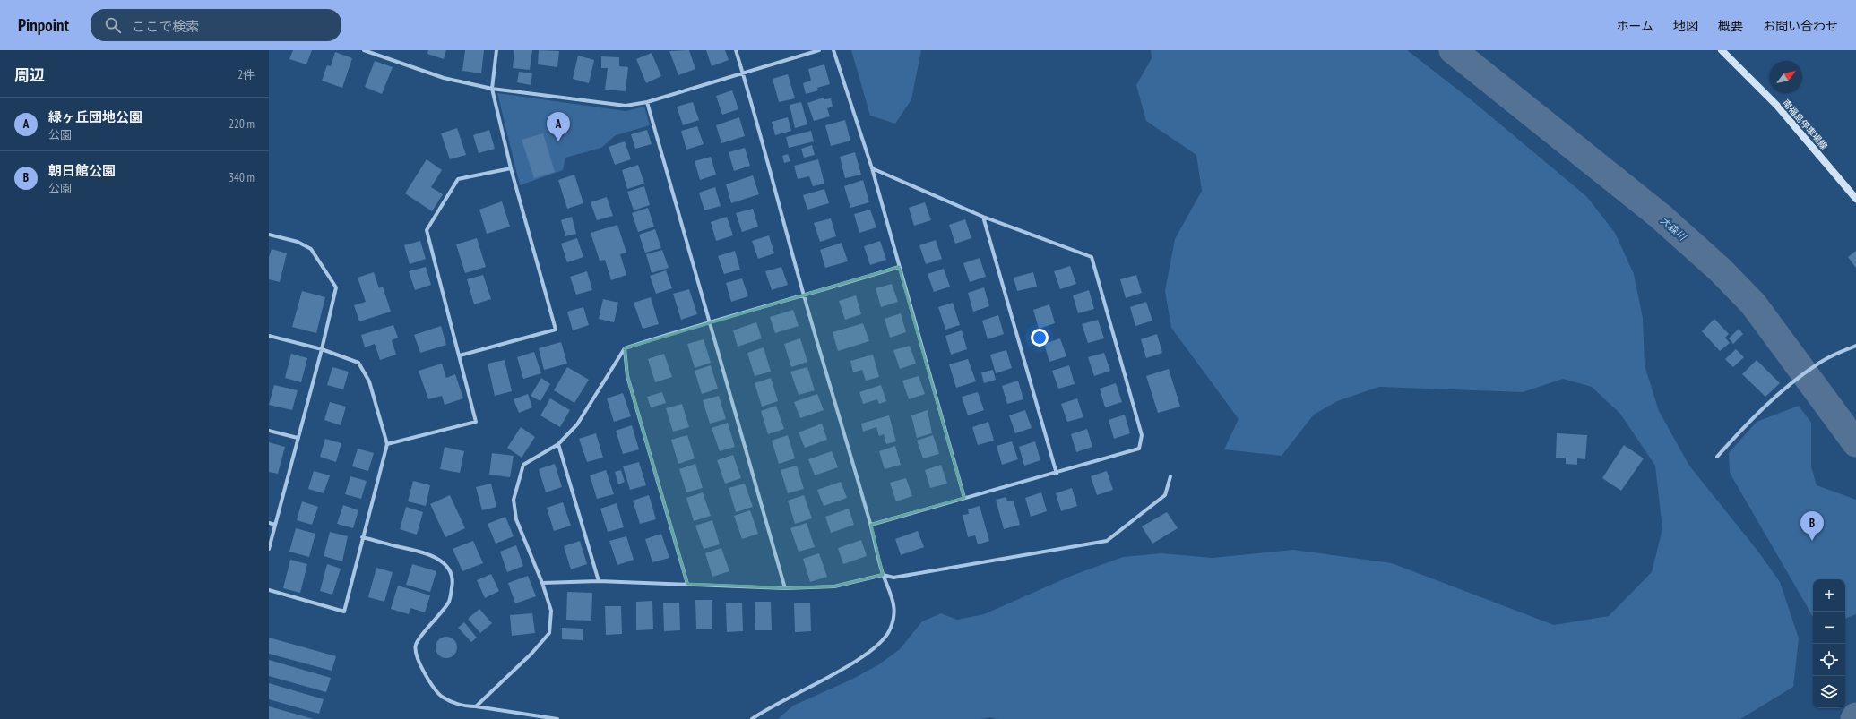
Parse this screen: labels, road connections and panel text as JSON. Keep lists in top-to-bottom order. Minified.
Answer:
{"streets":{"main road":["南福島停車場線"]},"water":["大森川"],"north":"top right","page":{"header":"Pinpoint","search":"ここで検索","nav":["ホーム","地図","概要","お問い合わせ"],"heading":["周辺","2件"],"list":[{"mark":"A","name":"緑ヶ丘団地公園","note":"公園","value":"220 m"},{"mark":"B","name":"朝日館公園","note":"公園","value":"340 m"}],"pins":["A","B"],"map_buttons":["+","−"]}}
